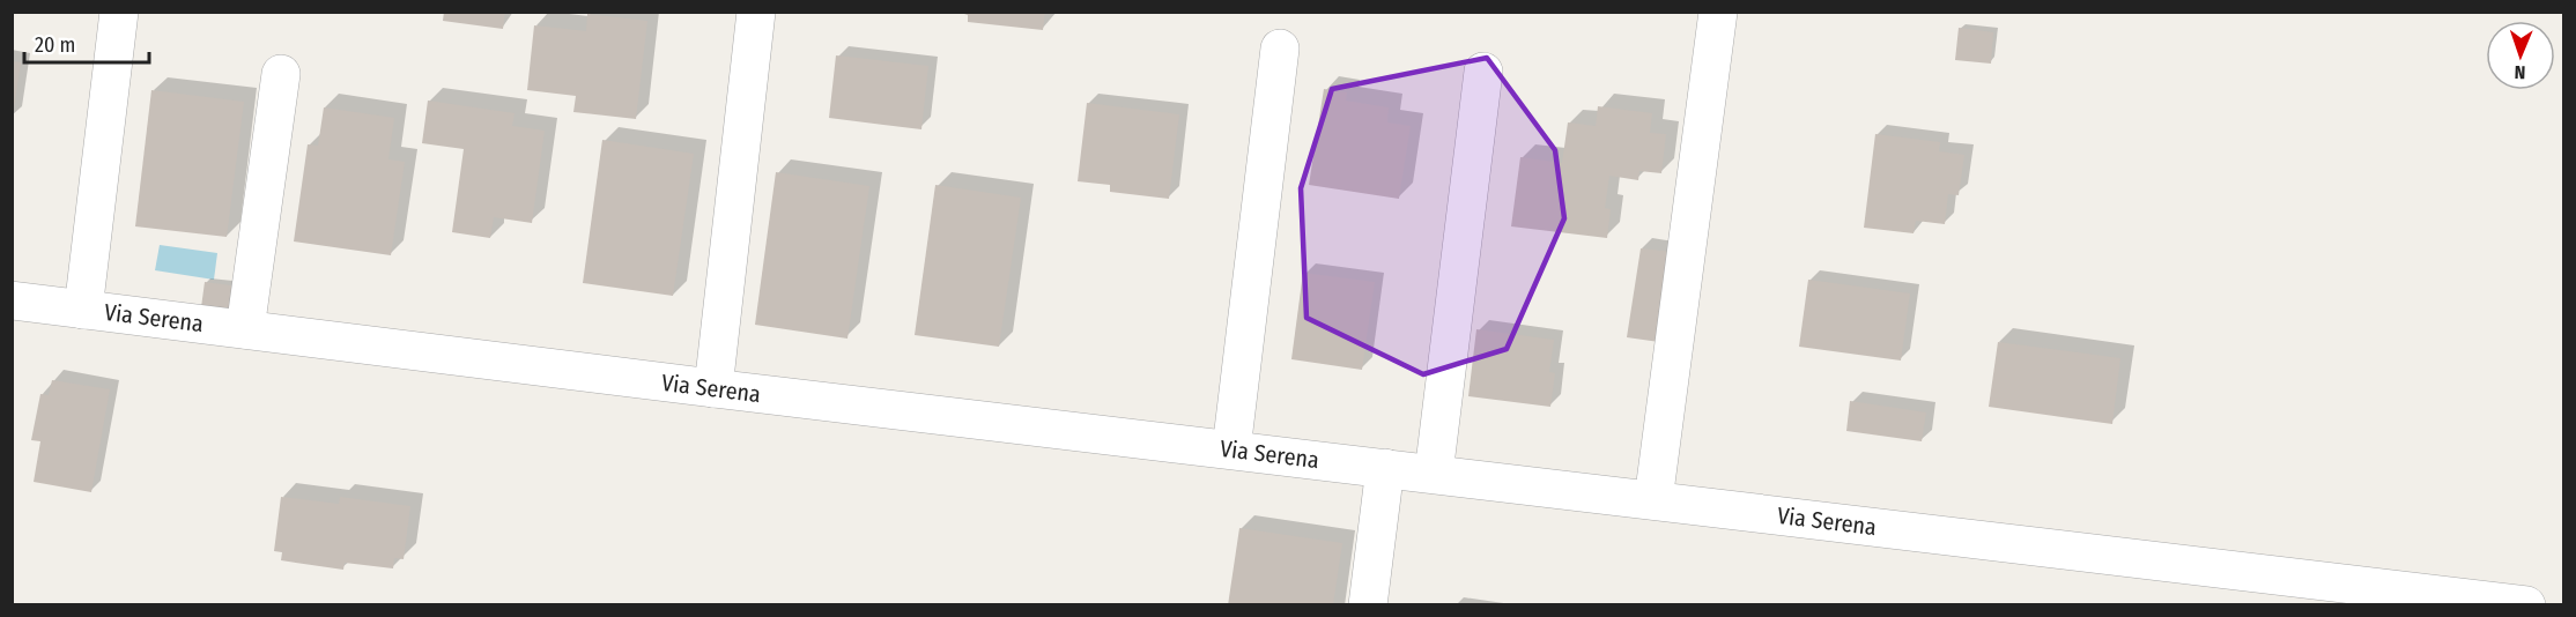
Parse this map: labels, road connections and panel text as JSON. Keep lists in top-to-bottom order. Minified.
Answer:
{"streets":{"street":["Via Serena"]},"scale_bar":"20 m","north":"bottom"}
